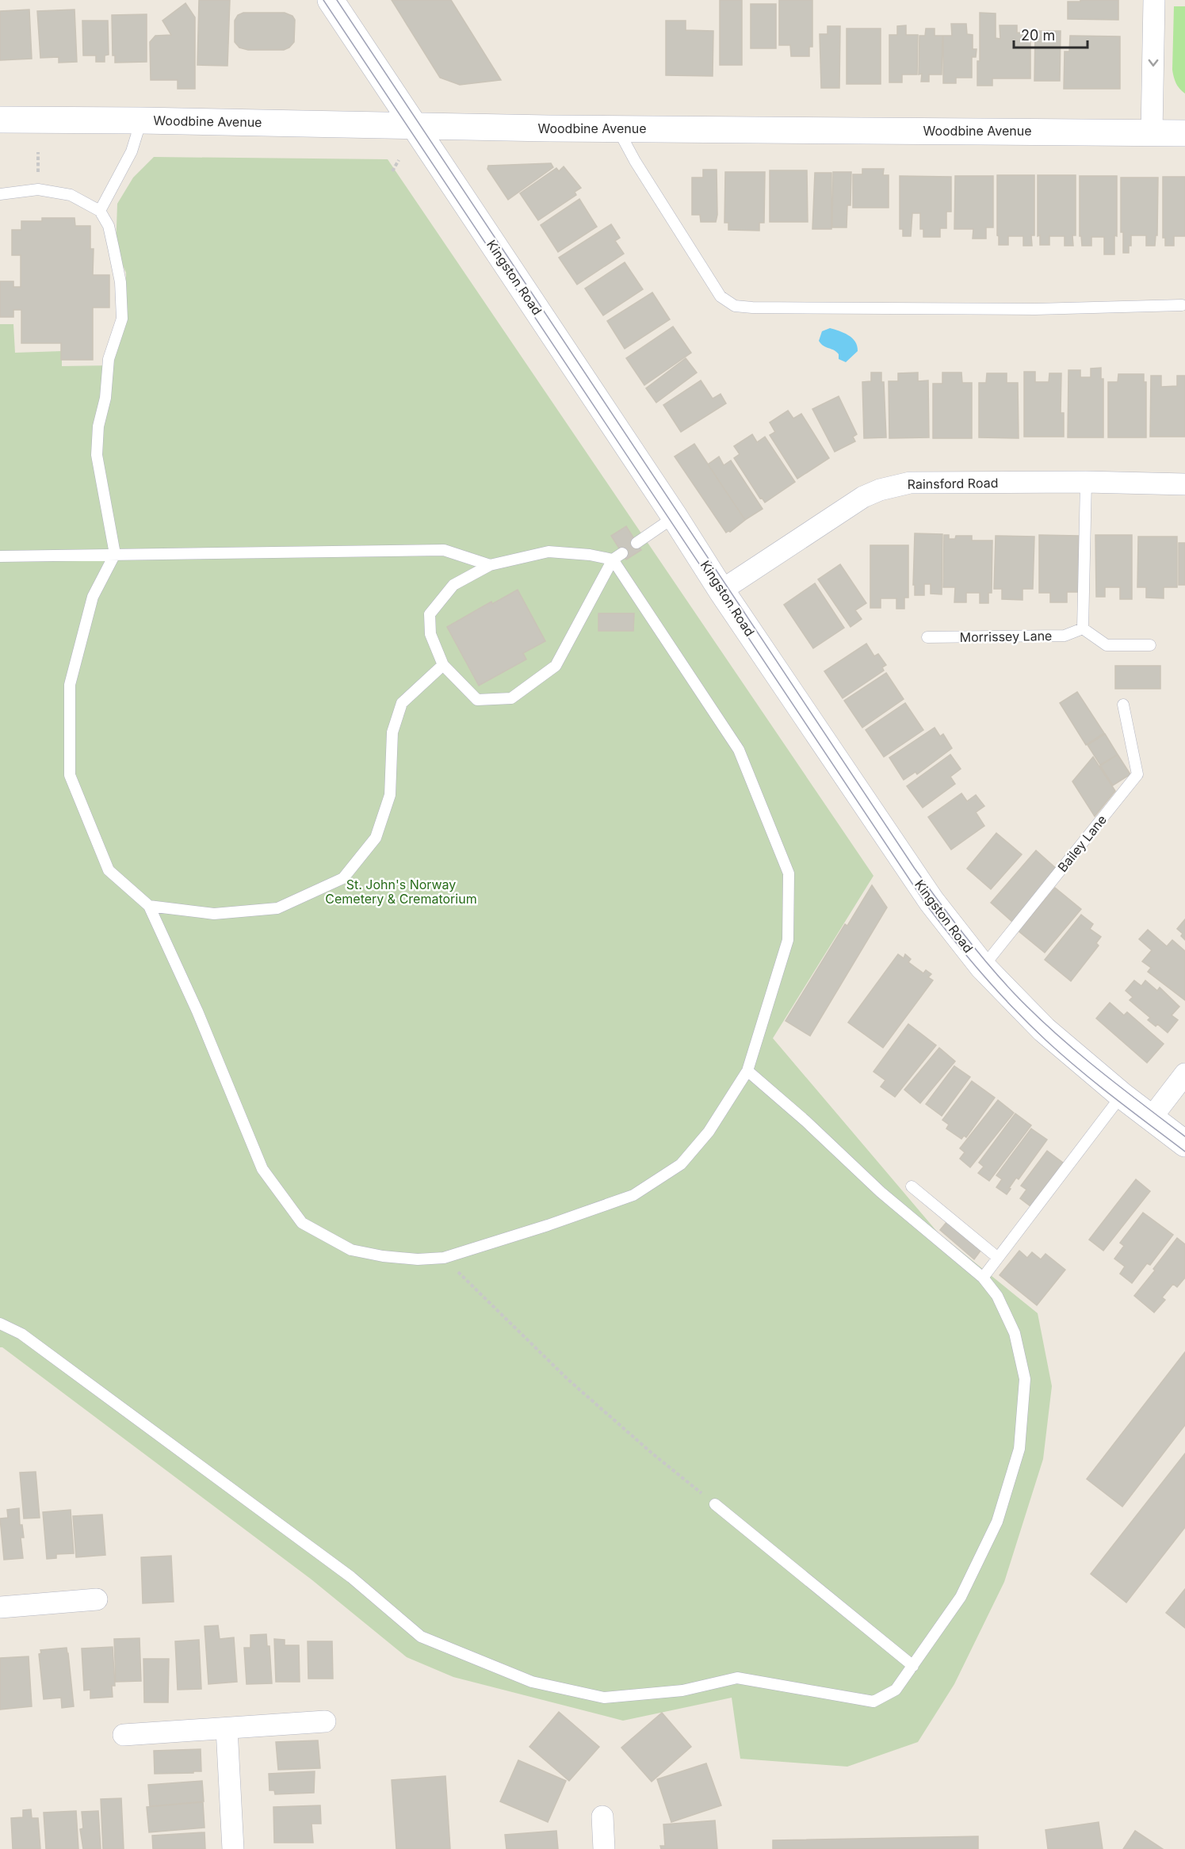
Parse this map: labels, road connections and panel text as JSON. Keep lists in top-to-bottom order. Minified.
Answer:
{"streets":{"main road":["Woodbine Avenue","Kingston Road"],"street":["Rainsford Road"],"lane":["Morrissey Lane","Bailey Lane"]},"crossings":[["Woodbine Avenue","Kingston Road"],["Kingston Road","Rainsford Road"],["Kingston Road","Bailey Lane"]],"parks":["St. John's Norway Cemetery & Crematorium"],"scale_bar":"20 m"}
